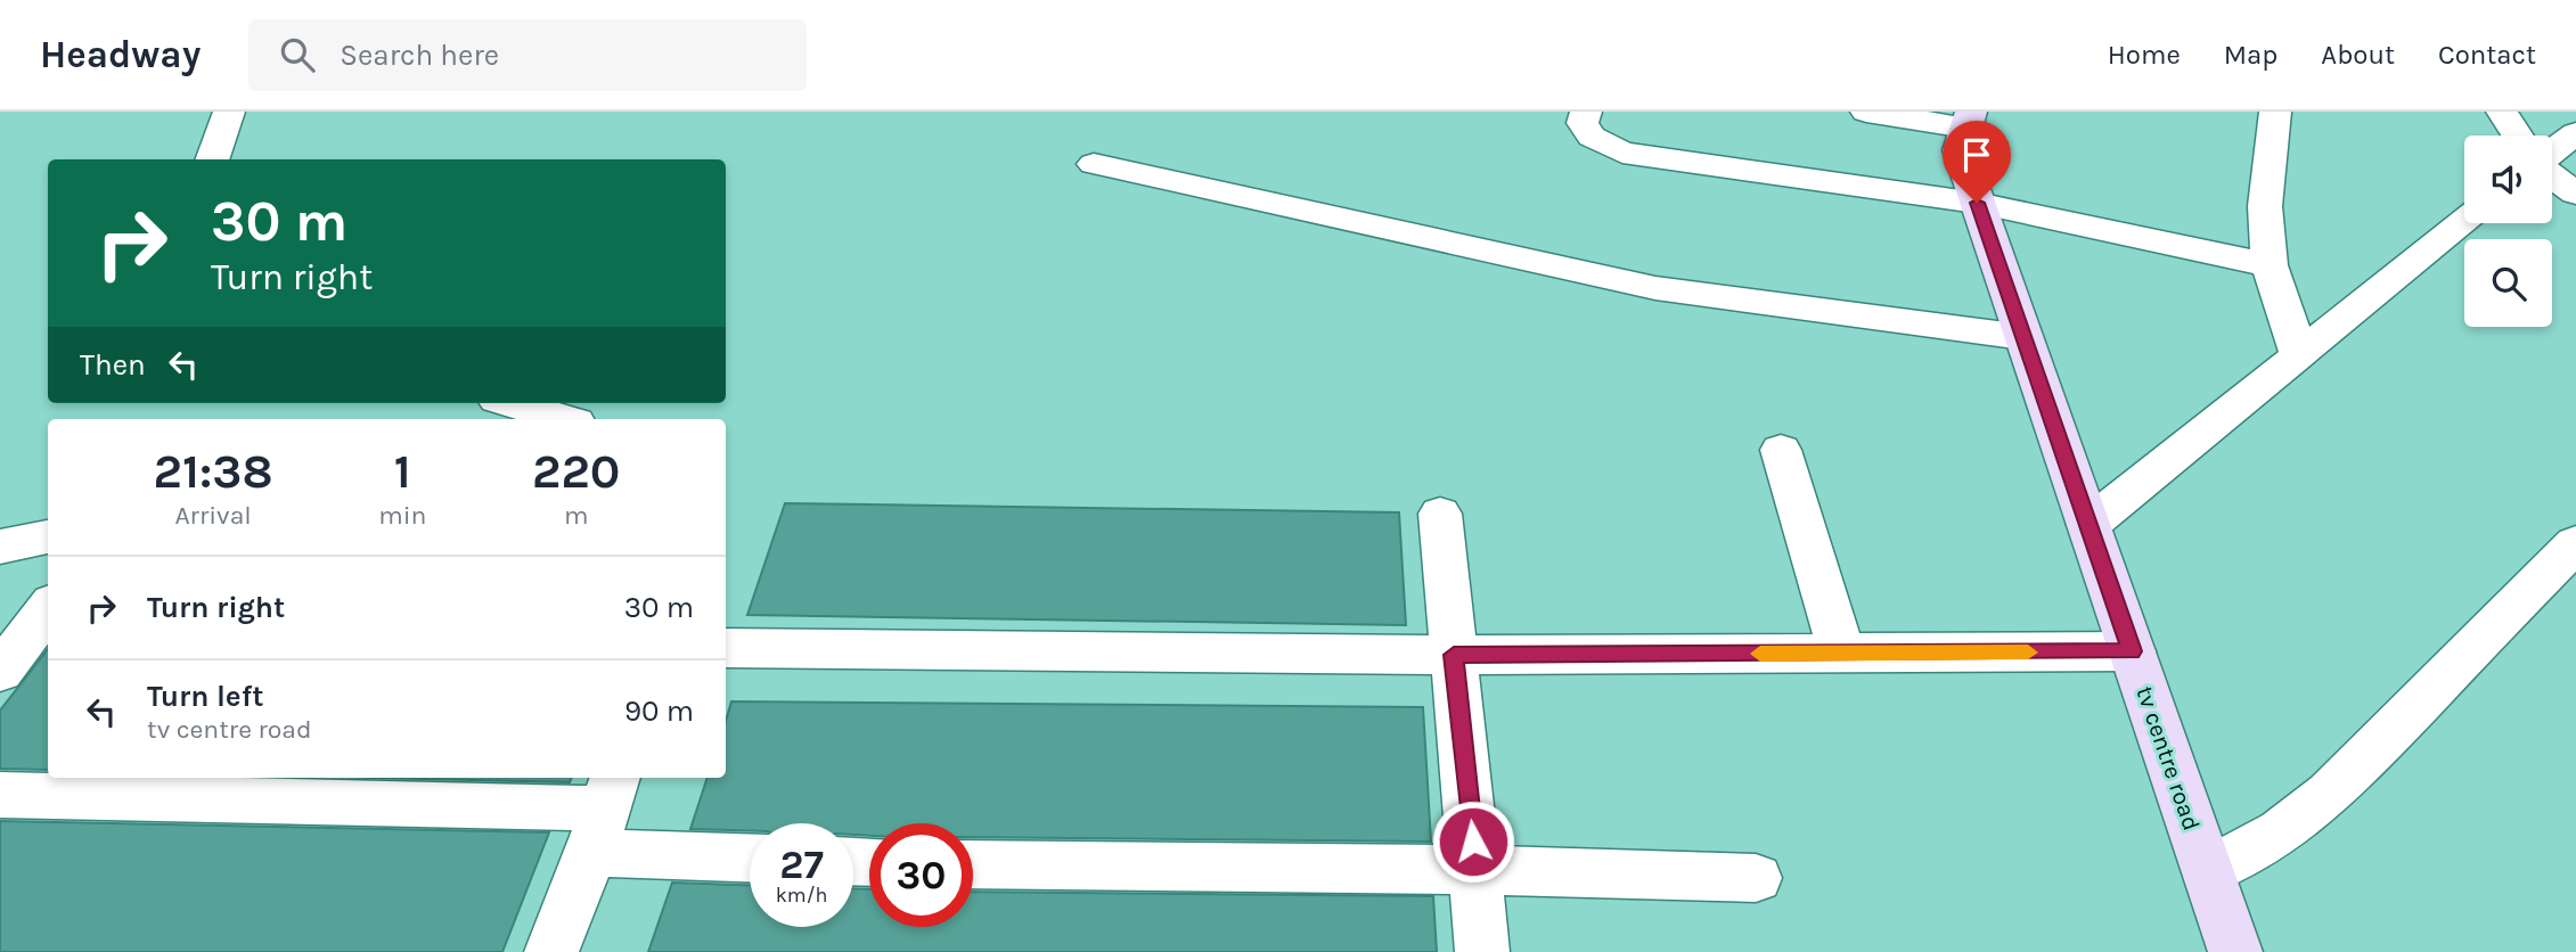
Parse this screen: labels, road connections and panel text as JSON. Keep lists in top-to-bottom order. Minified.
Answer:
{"streets":{"main road":["tv centre road"]},"page":{"header":"Headway","search":"Search here","nav":["Home","Map","About","Contact"],"turn":["30 m","Turn right"],"then":"Then","eta":["21:38","Arrival","1","min","220","m"],"list":[{"name":"Turn right","value":"30 m"},{"name":"Turn left","note":"tv centre road","value":"90 m"}],"speed":"27 km/h","limit":"30"}}
